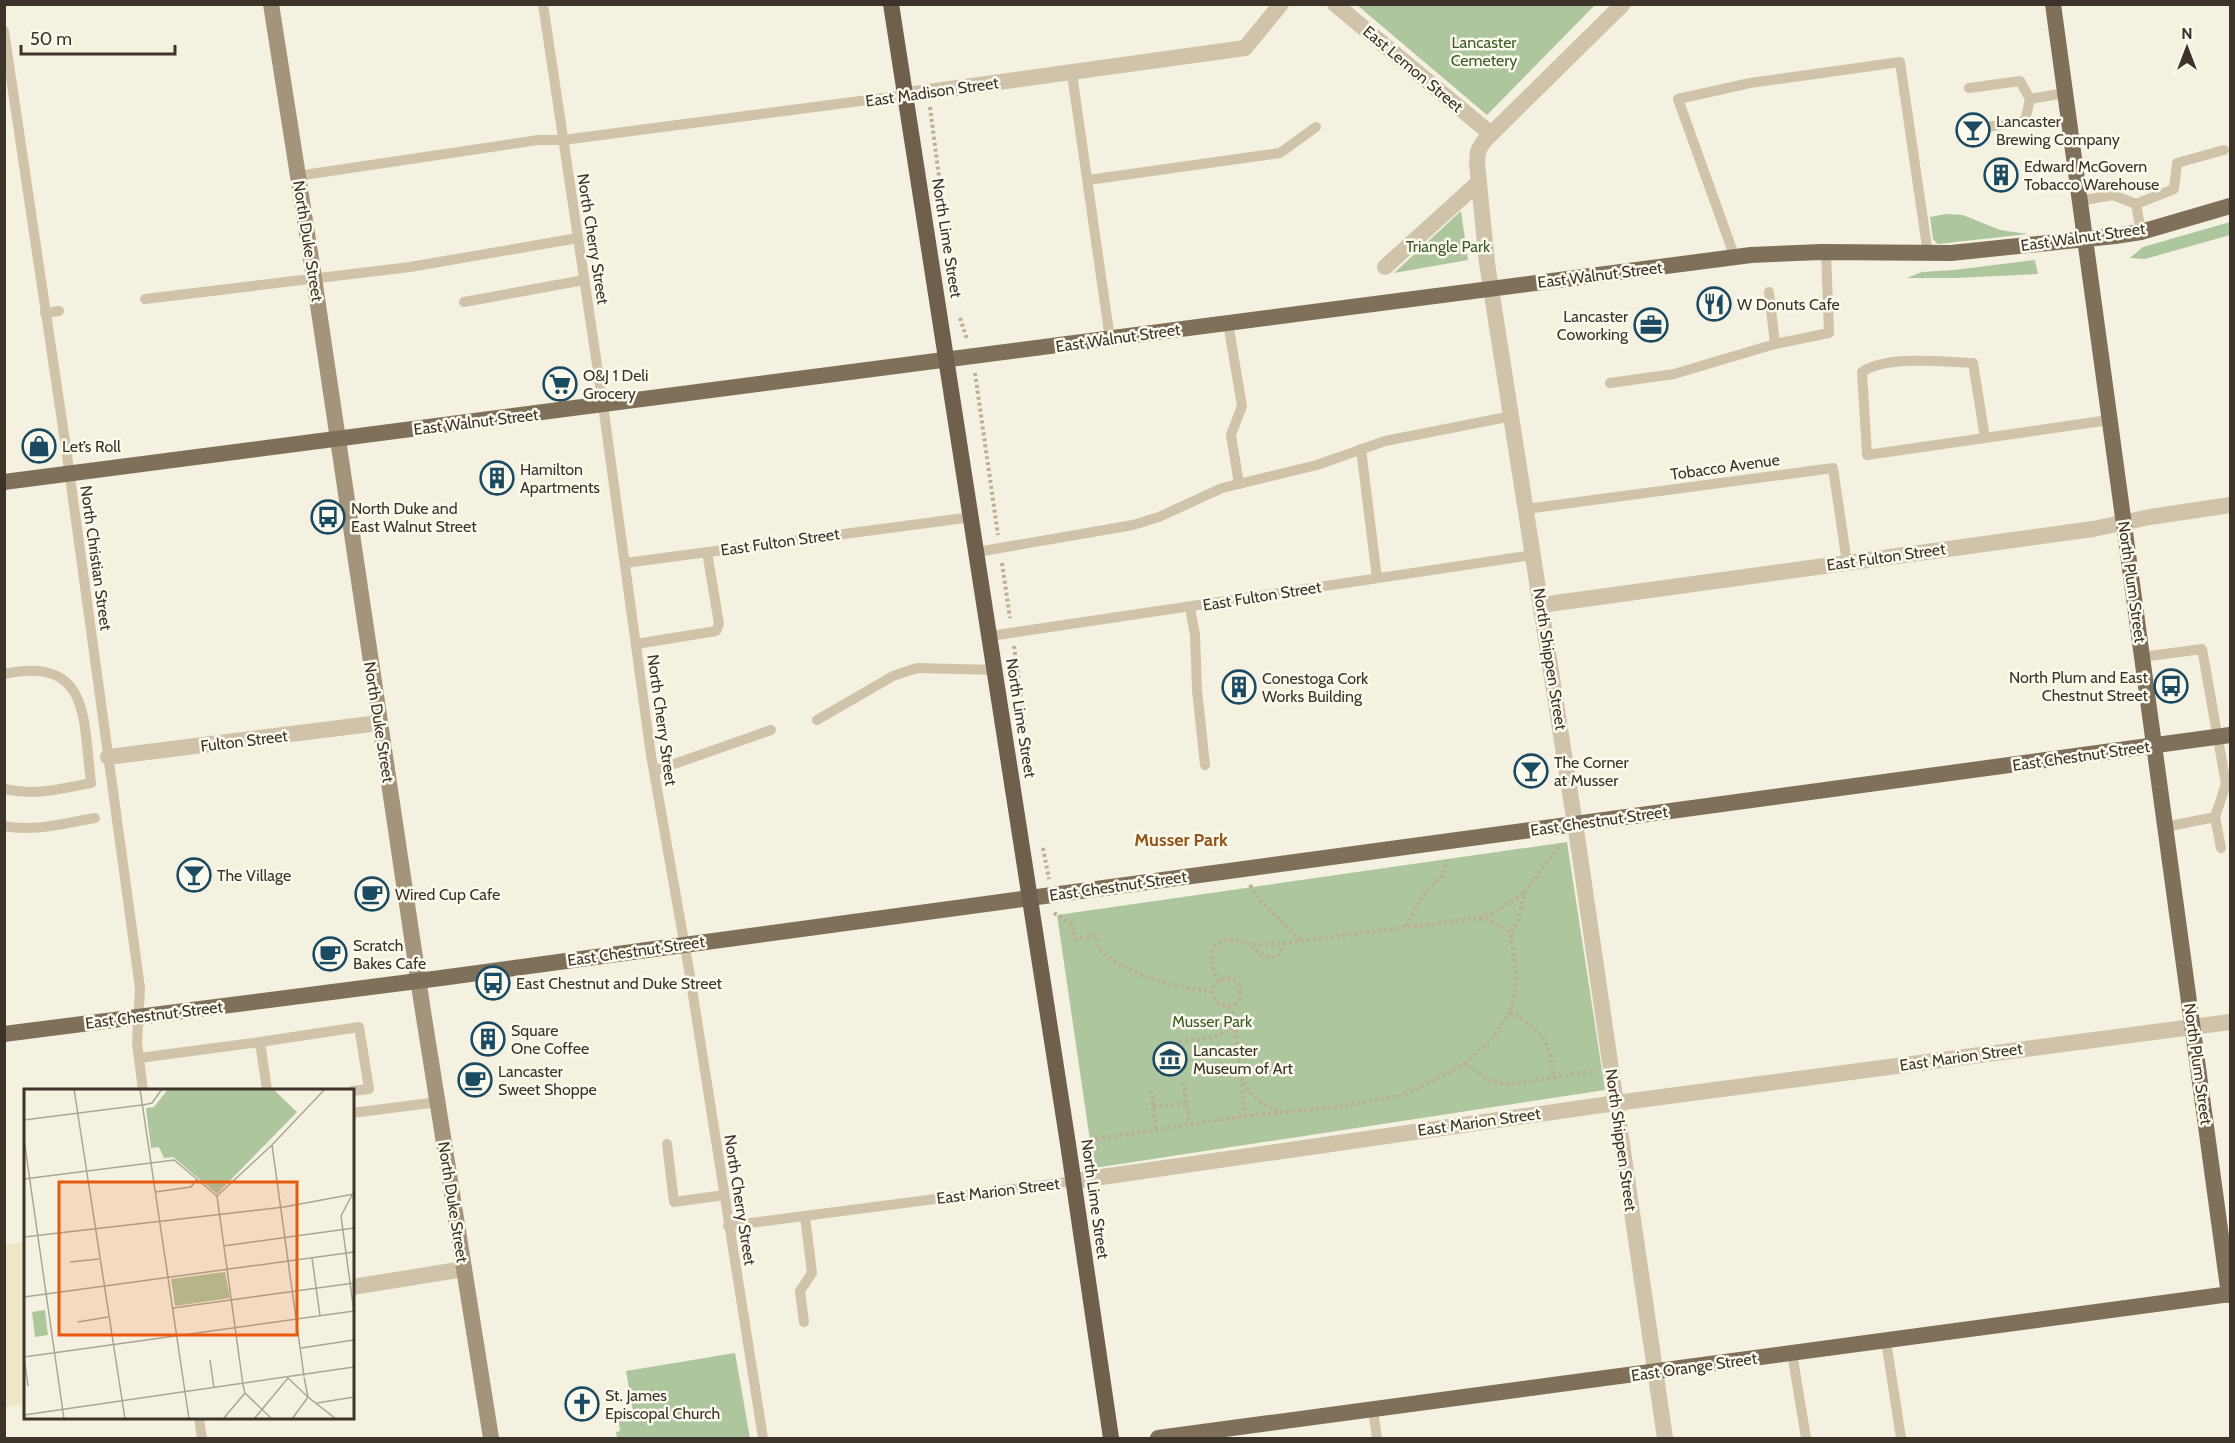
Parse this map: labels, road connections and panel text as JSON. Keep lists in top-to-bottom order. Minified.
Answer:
{"streets":{"highway":["North Lime Street"],"main road":["East Walnut Street","North Duke Street","North Plum Street","East Chestnut Street","East Orange Street"],"street":["East Lemon Street","East Madison Street","East Fulton Street","North Shippen Street","Fulton Street","East Marion Street"],"lane":["North Cherry Street","Tobacco Avenue","North Christian Street"]},"crossings":[["East Lemon Street","North Shippen Street"],["East Madison Street","North Lime Street"],["East Madison Street","North Cherry Street"],["East Madison Street","North Duke Street"],["East Walnut Street","North Lime Street"],["East Walnut Street","North Cherry Street"],["East Walnut Street","North Duke Street"],["East Walnut Street","North Christian Street"],["East Walnut Street","North Plum Street"],["East Walnut Street","North Shippen Street"],["North Lime Street","East Fulton Street"],["North Lime Street","East Chestnut Street"],["North Lime Street","East Marion Street"],["North Cherry Street","East Fulton Street"],["North Cherry Street","East Chestnut Street"],["North Cherry Street","East Marion Street"],["North Duke Street","Fulton Street"],["North Duke Street","East Chestnut Street"],["Tobacco Avenue","East Fulton Street"],["Tobacco Avenue","North Shippen Street"],["East Fulton Street","North Plum Street"],["East Fulton Street","North Shippen Street"],["North Christian Street","Fulton Street"],["North Christian Street","East Chestnut Street"],["North Plum Street","East Chestnut Street"],["North Plum Street","East Marion Street"],["North Plum Street","East Orange Street"],["North Shippen Street","East Chestnut Street"],["North Shippen Street","East Marion Street"],["North Shippen Street","East Orange Street"]],"districts":["Musser Park"],"parks":["Lancaster Cemetery","Triangle Park","Musser Park"],"places":{"bar":["Lancaster Brewing Company","The Corner at Musser","The Village"],"building":["Edward McGovern Tobacco Warehouse","Hamilton Apartments","Conestoga Cork Works Building","Square One Coffee"],"restaurant":["W Donuts Cafe"],"office":["Lancaster Coworking"],"supermarket":["O&J 1 Deli Grocery"],"shop":["Let’s Roll"],"bus stop":["North Duke and East Walnut Street","North Plum and East Chestnut Street","East Chestnut and Duke Street"],"cafe":["Wired Cup Cafe","Scratch Bakes Cafe","Lancaster Sweet Shoppe"],"museum":["Lancaster Museum of Art"],"church":["St. James Episcopal Church"]},"scale_bar":"50 m","north":"top"}
